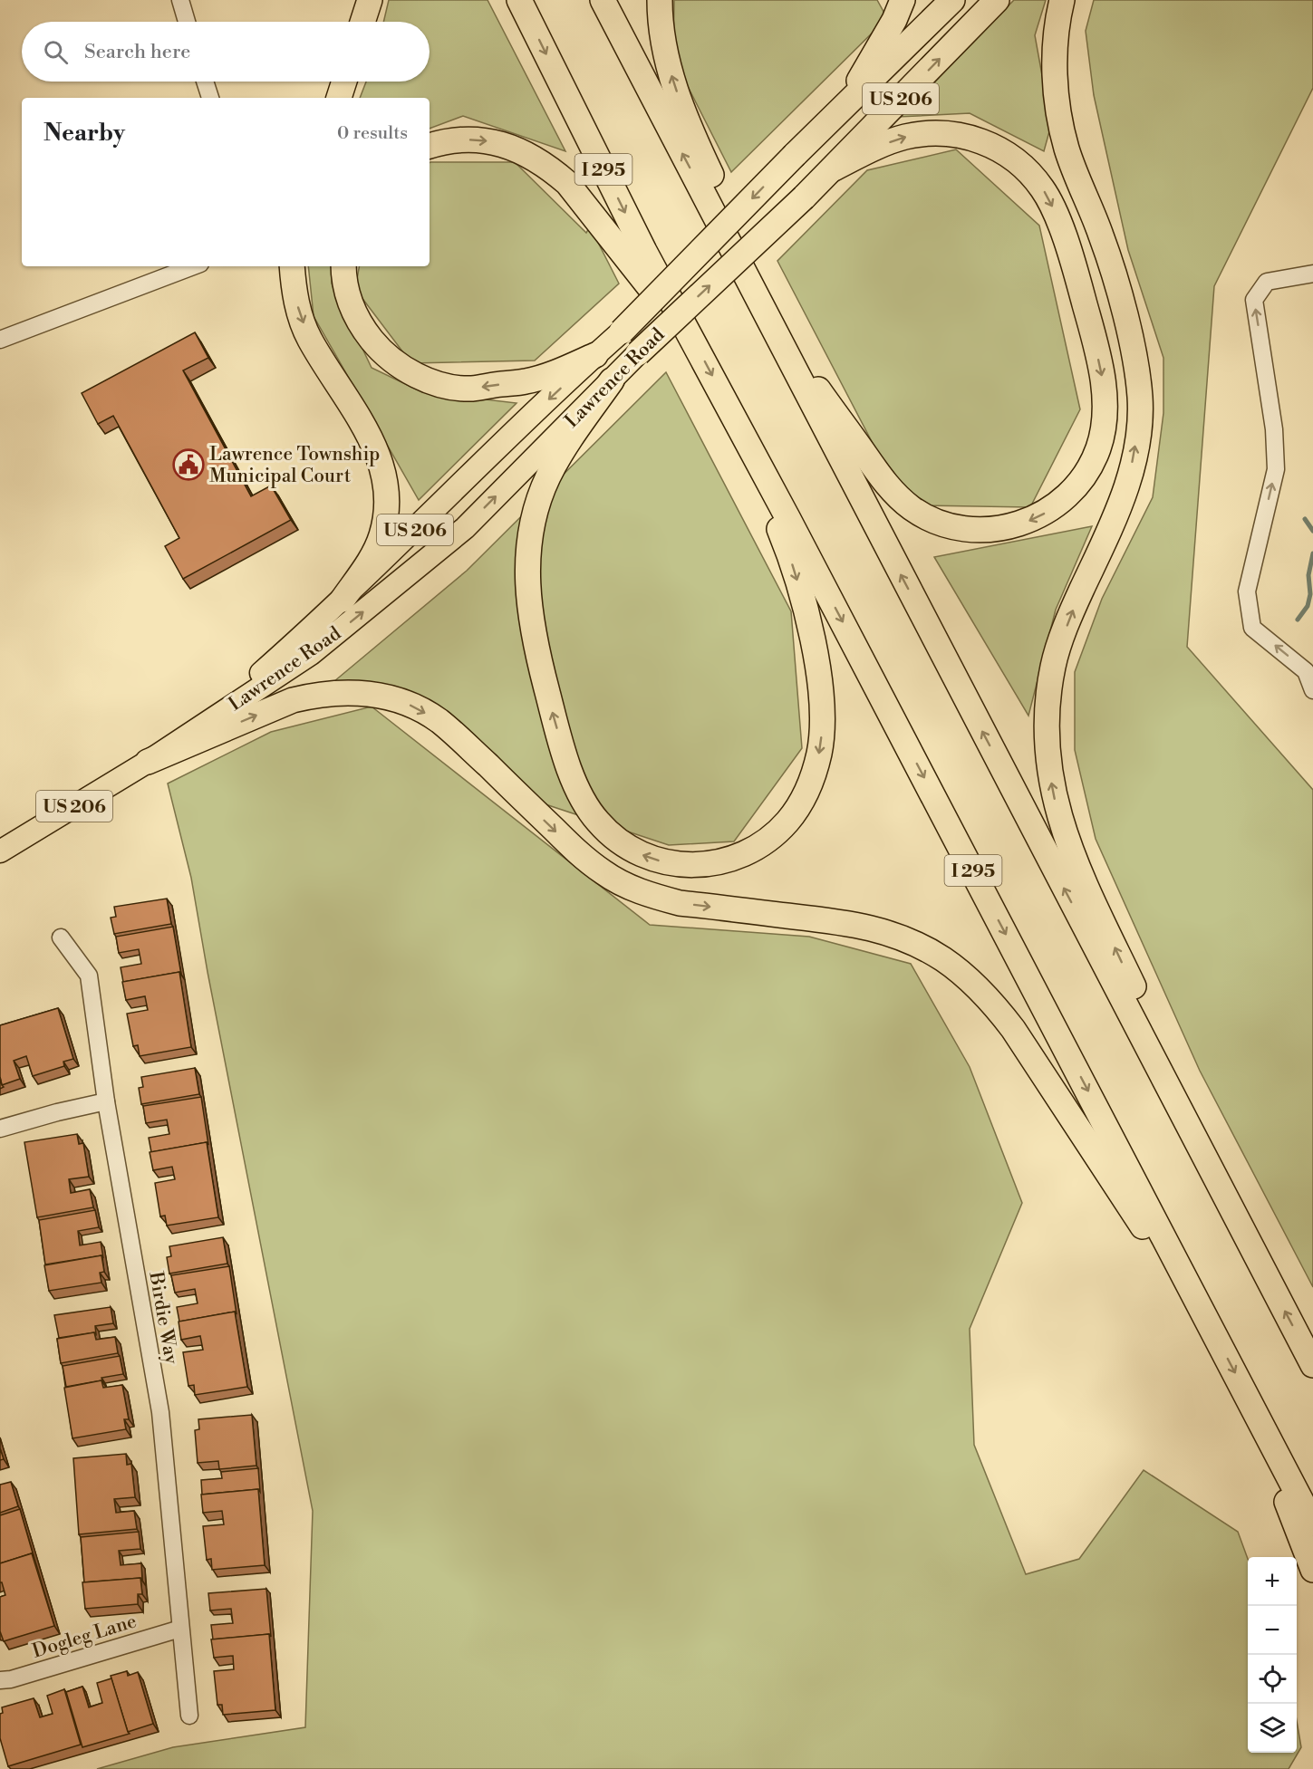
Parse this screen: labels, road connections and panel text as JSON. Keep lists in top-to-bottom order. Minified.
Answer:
{"streets":{"highway":["US 206","I 295","Lawrence Road"],"street":["Birdie Way","Dogleg Lane"]},"crossings":[["Birdie Way","Dogleg Lane"]],"places":{"public building":["Lawrence Township Municipal Court"]},"page":{"search":"Search here","heading":["Nearby","0 results"],"map_buttons":["+","−"]}}
